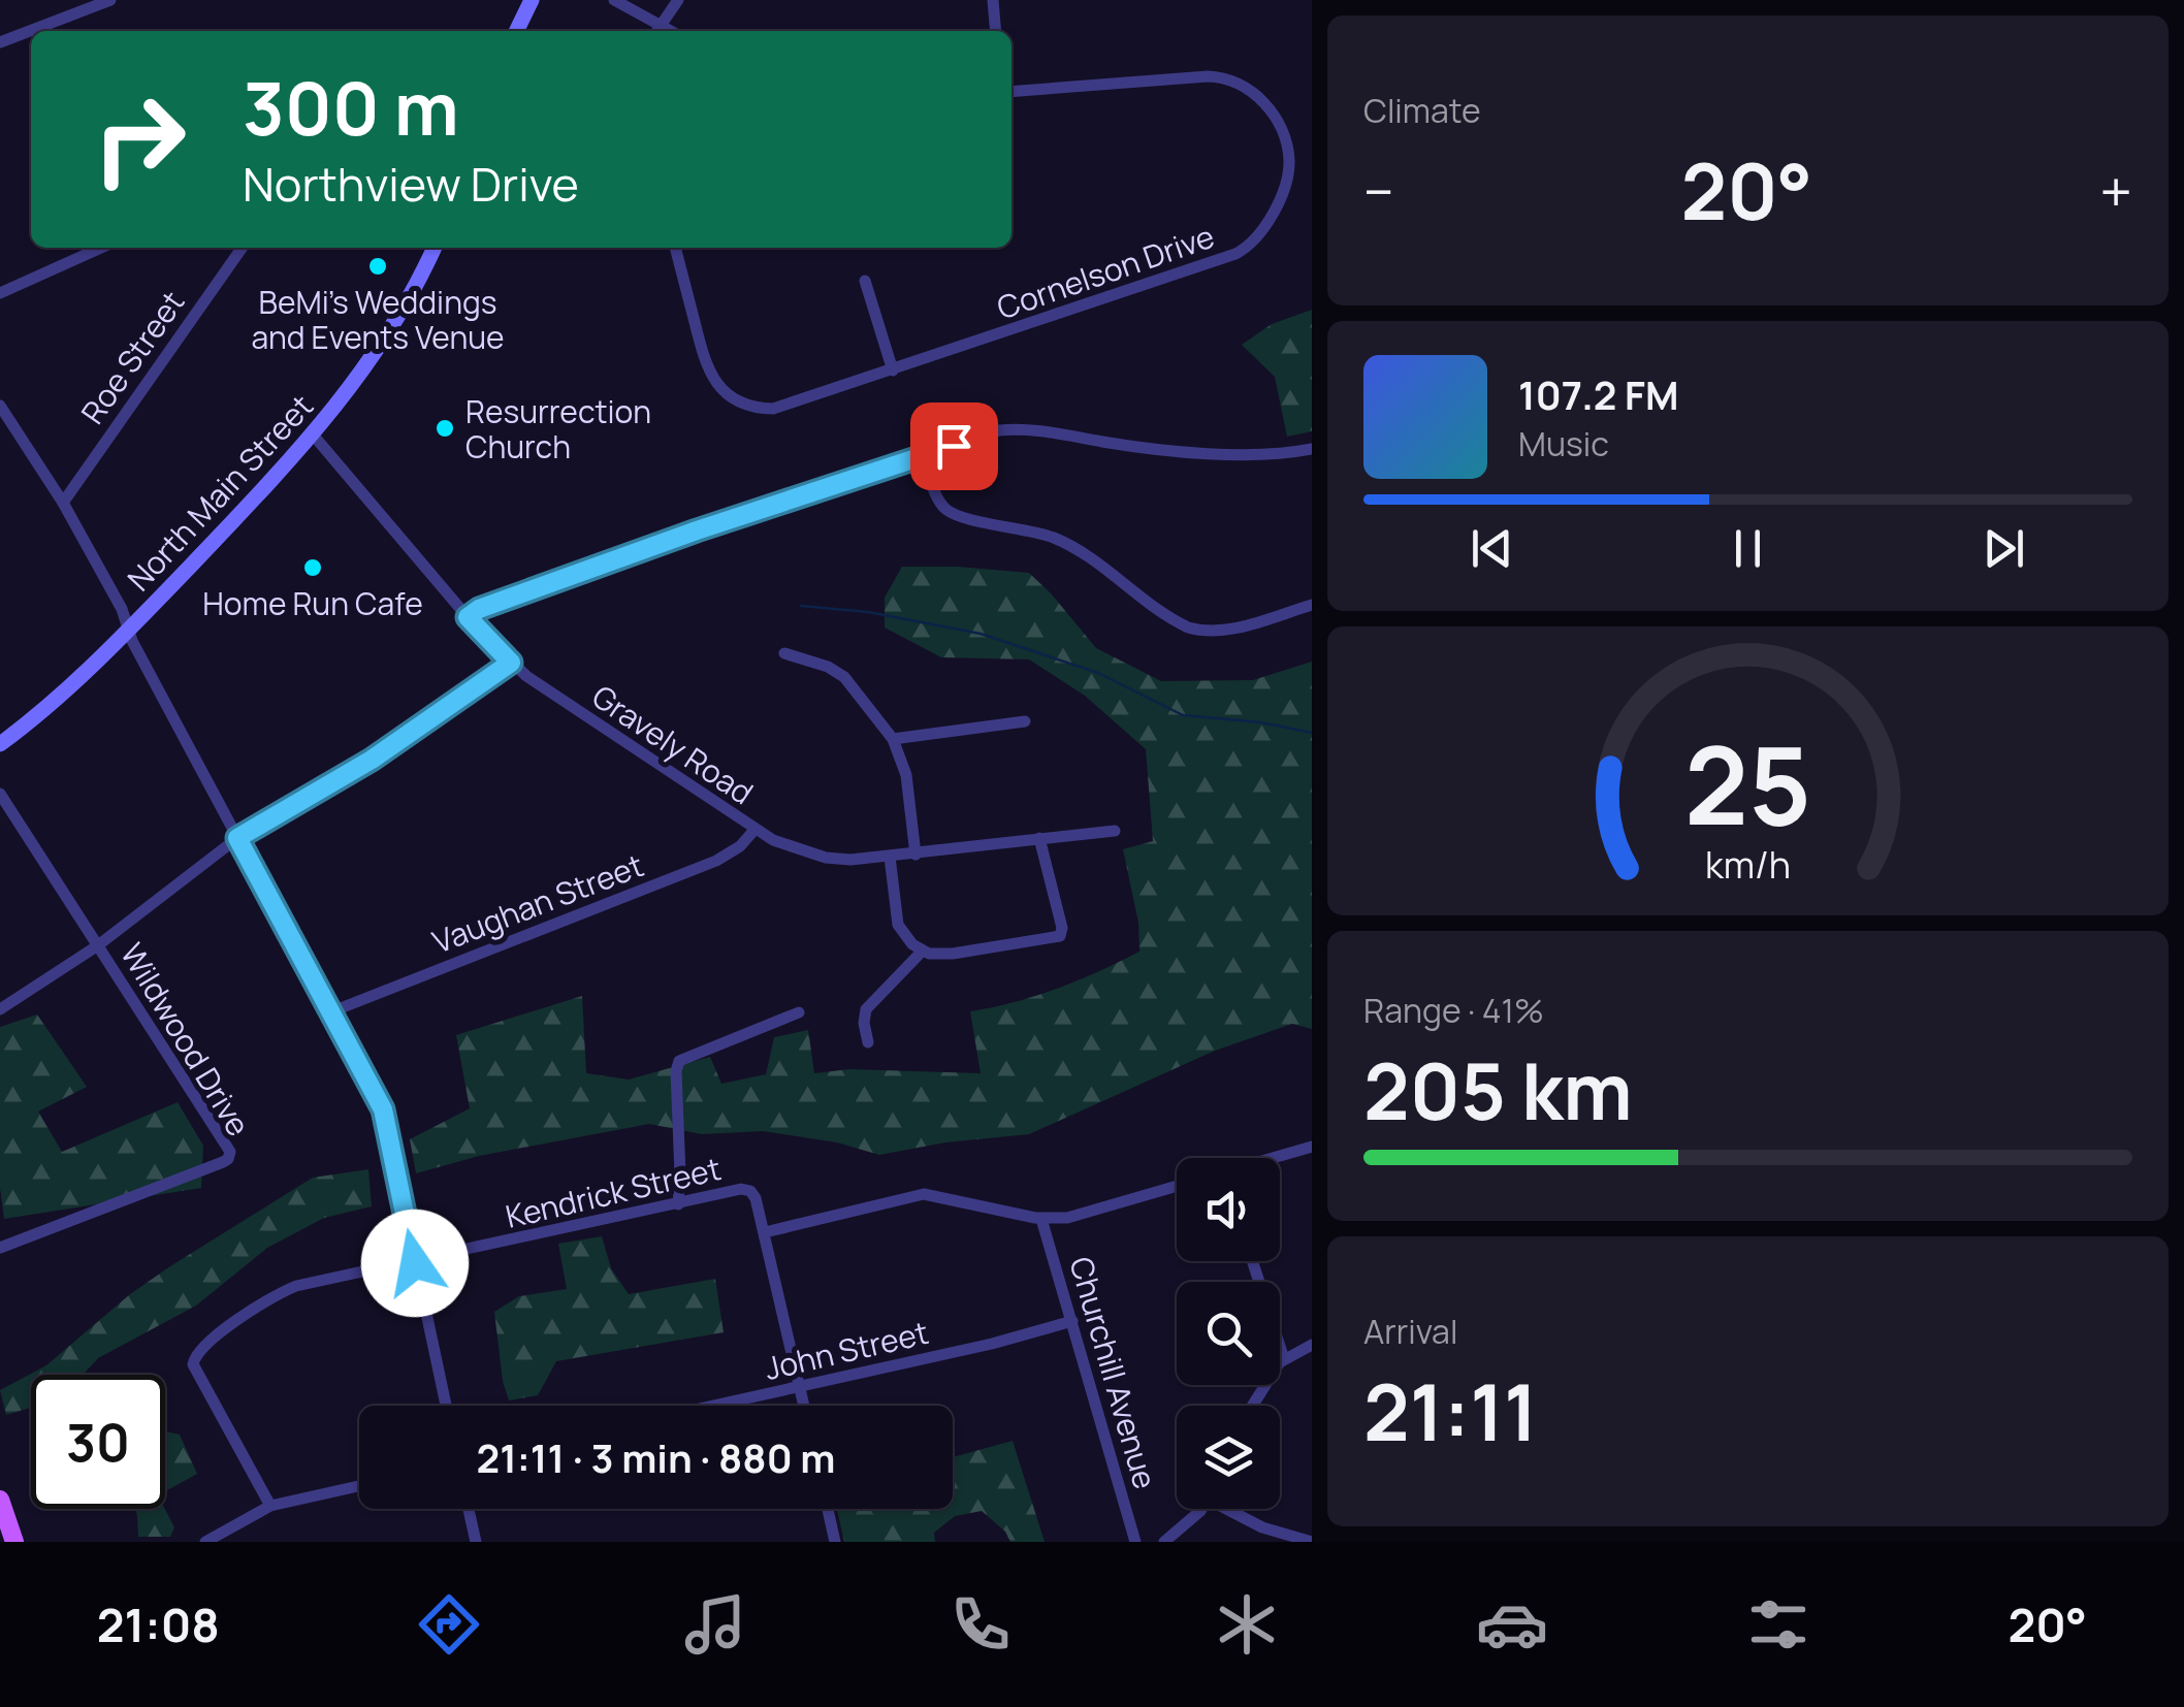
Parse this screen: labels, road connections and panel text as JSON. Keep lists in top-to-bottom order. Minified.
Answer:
{"streets":{"main road":["North Main Street"],"street":["Cornelson Drive","Roe Street","Gravely Road","Vaughan Street","Wildwood Drive","Kendrick Street","John Street","Churchill Avenue"]},"crossings":[["North Main Street","Gravely Road"],["Gravely Road","Vaughan Street"],["Kendrick Street","John Street"],["John Street","Churchill Avenue"]],"places":["BeMi's Weddings and Events Venue","Resurrection Church","Home Run Cafe"],"page":{"tile":["Climate",["Range · 41%","205 km"],["Arrival","21:11"]],"turn":["300 m","Northview Drive"],"heat":["−","20°","+"],"song":["107.2 FM","Music"],"limit":"30","trip":"21:11 · 3 min · 880 m","tabs":["21:08","20°"],"gauge":["25","km/h"]}}
